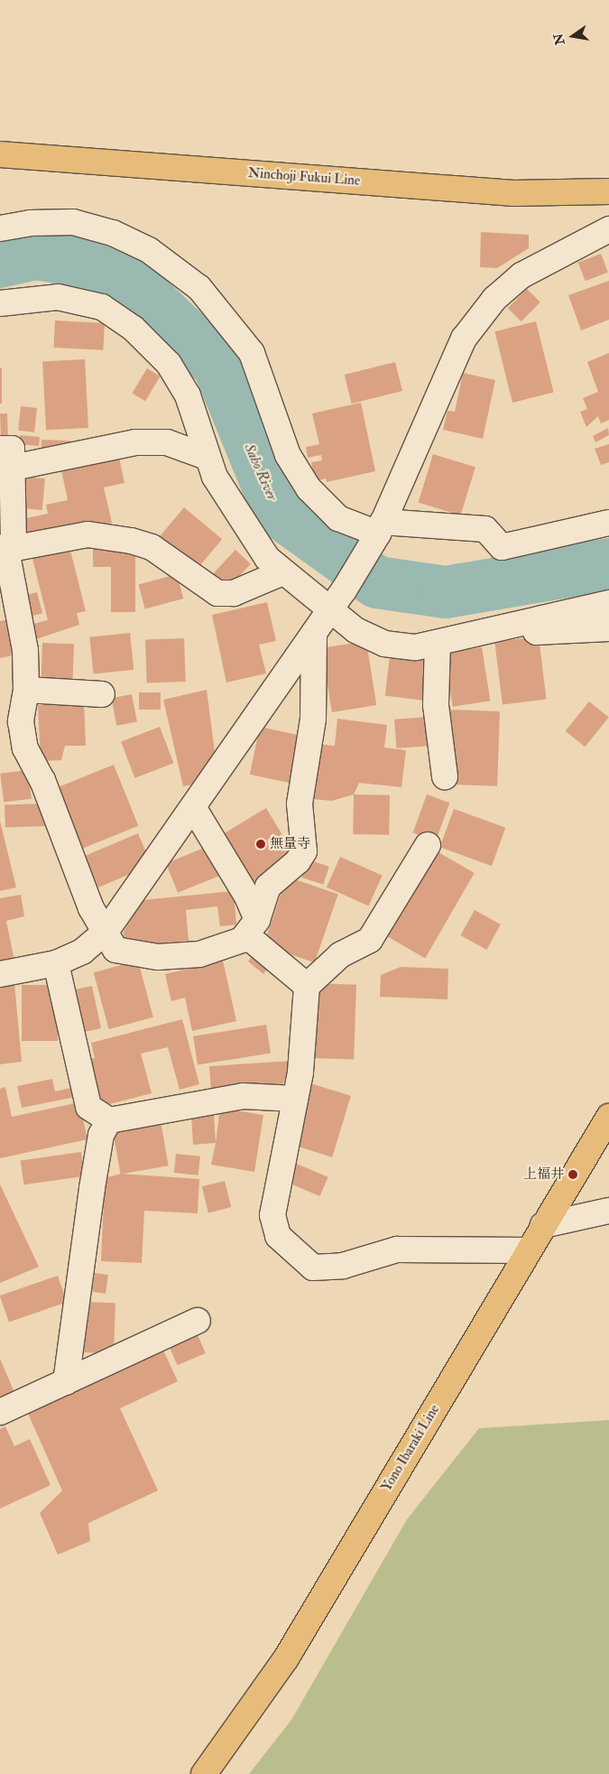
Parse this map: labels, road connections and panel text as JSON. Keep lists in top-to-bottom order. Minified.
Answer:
{"streets":{"main road":["Ninchoji Fukui Line","Yono Ibaraki Line"]},"water":["Saho River"],"places":["無量寺","上福井"],"north":"left"}
